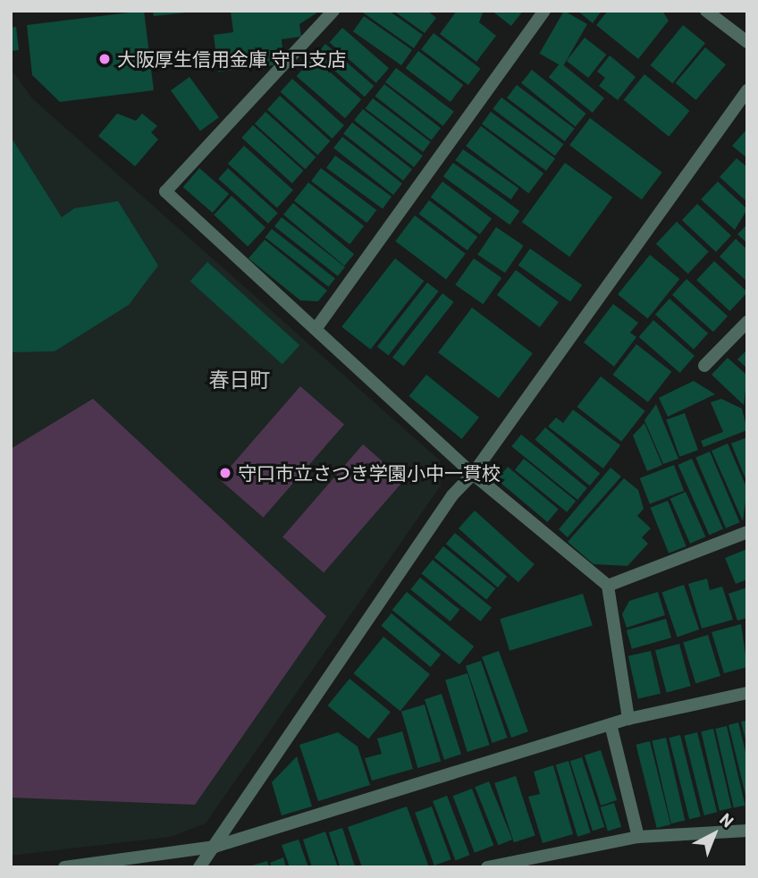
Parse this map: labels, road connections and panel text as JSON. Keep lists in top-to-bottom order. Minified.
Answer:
{"districts":["春日町"],"places":["大阪厚生信用金庫 守口支店","守口市立さつき学園小中一貫校"],"north":"top right"}
